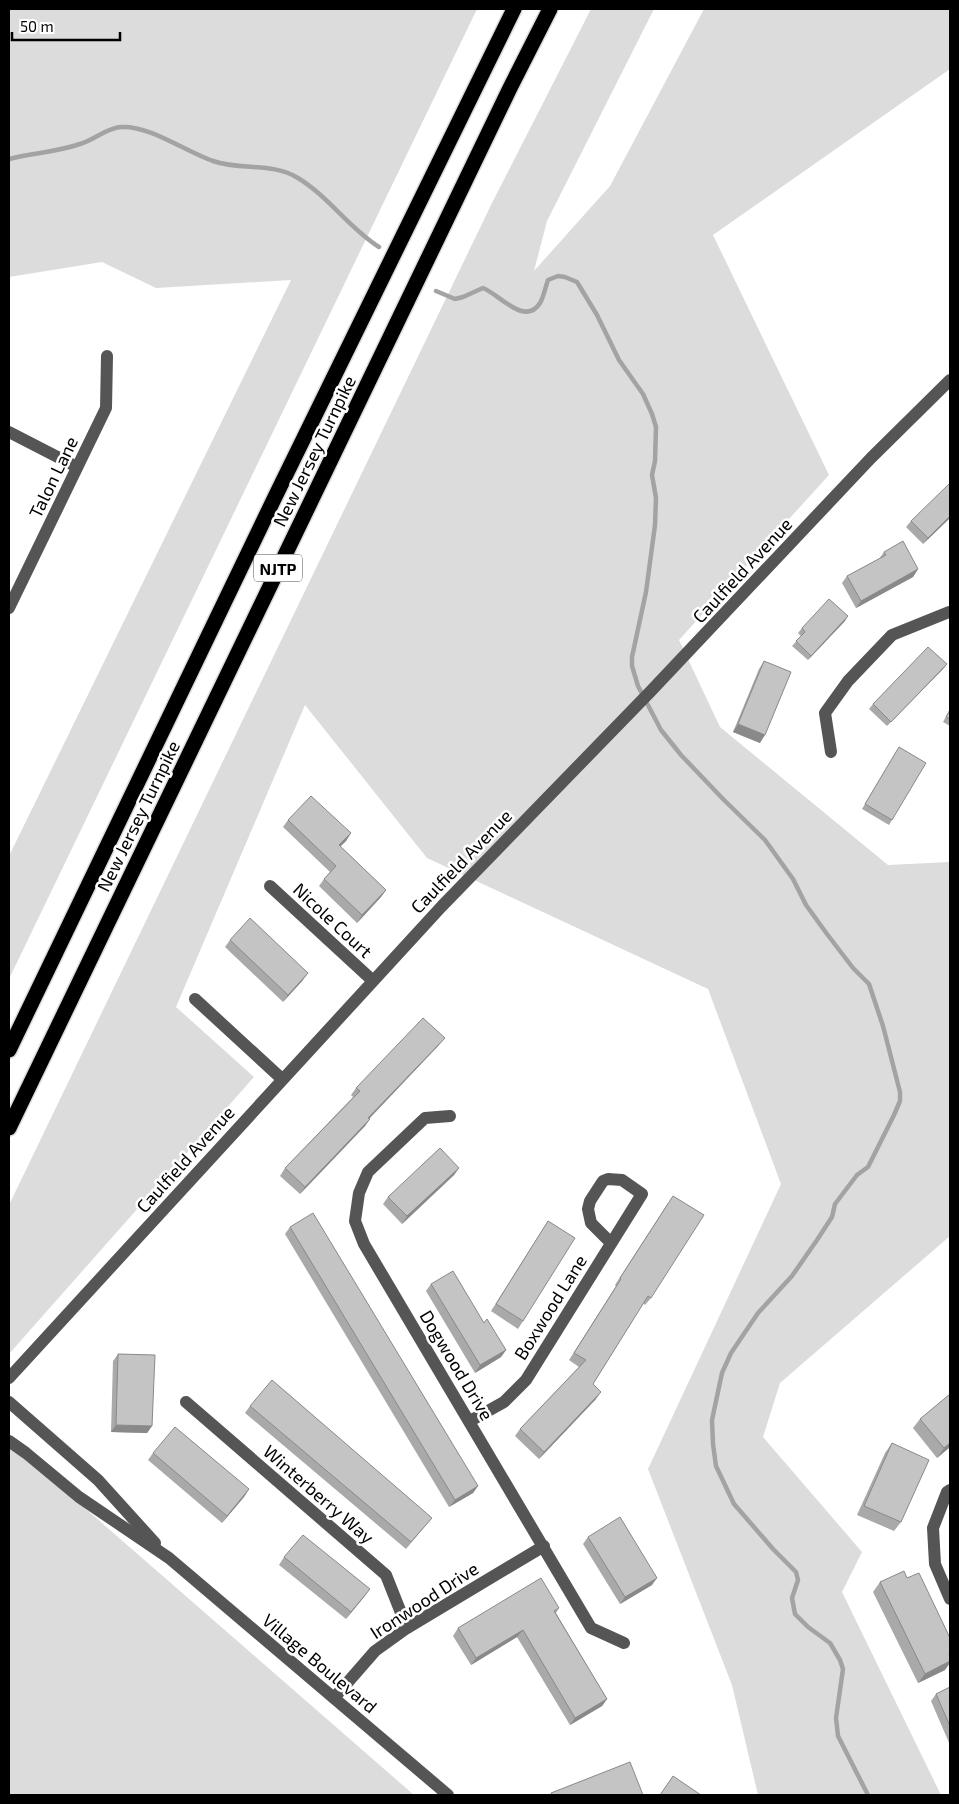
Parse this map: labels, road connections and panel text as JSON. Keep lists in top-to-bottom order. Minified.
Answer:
{"streets":{"highway":["New Jersey Turnpike","NJTP"],"street":["Talon Lane","Caulfield Avenue","Nicole Court","Boxwood Lane","Dogwood Drive","Winterberry Way","Ironwood Drive","Village Boulevard"]},"crossings":[["Caulfield Avenue","Nicole Court"],["Boxwood Lane","Dogwood Drive"],["Dogwood Drive","Ironwood Drive"],["Winterberry Way","Ironwood Drive"],["Ironwood Drive","Village Boulevard"]],"scale_bar":"50 m"}
